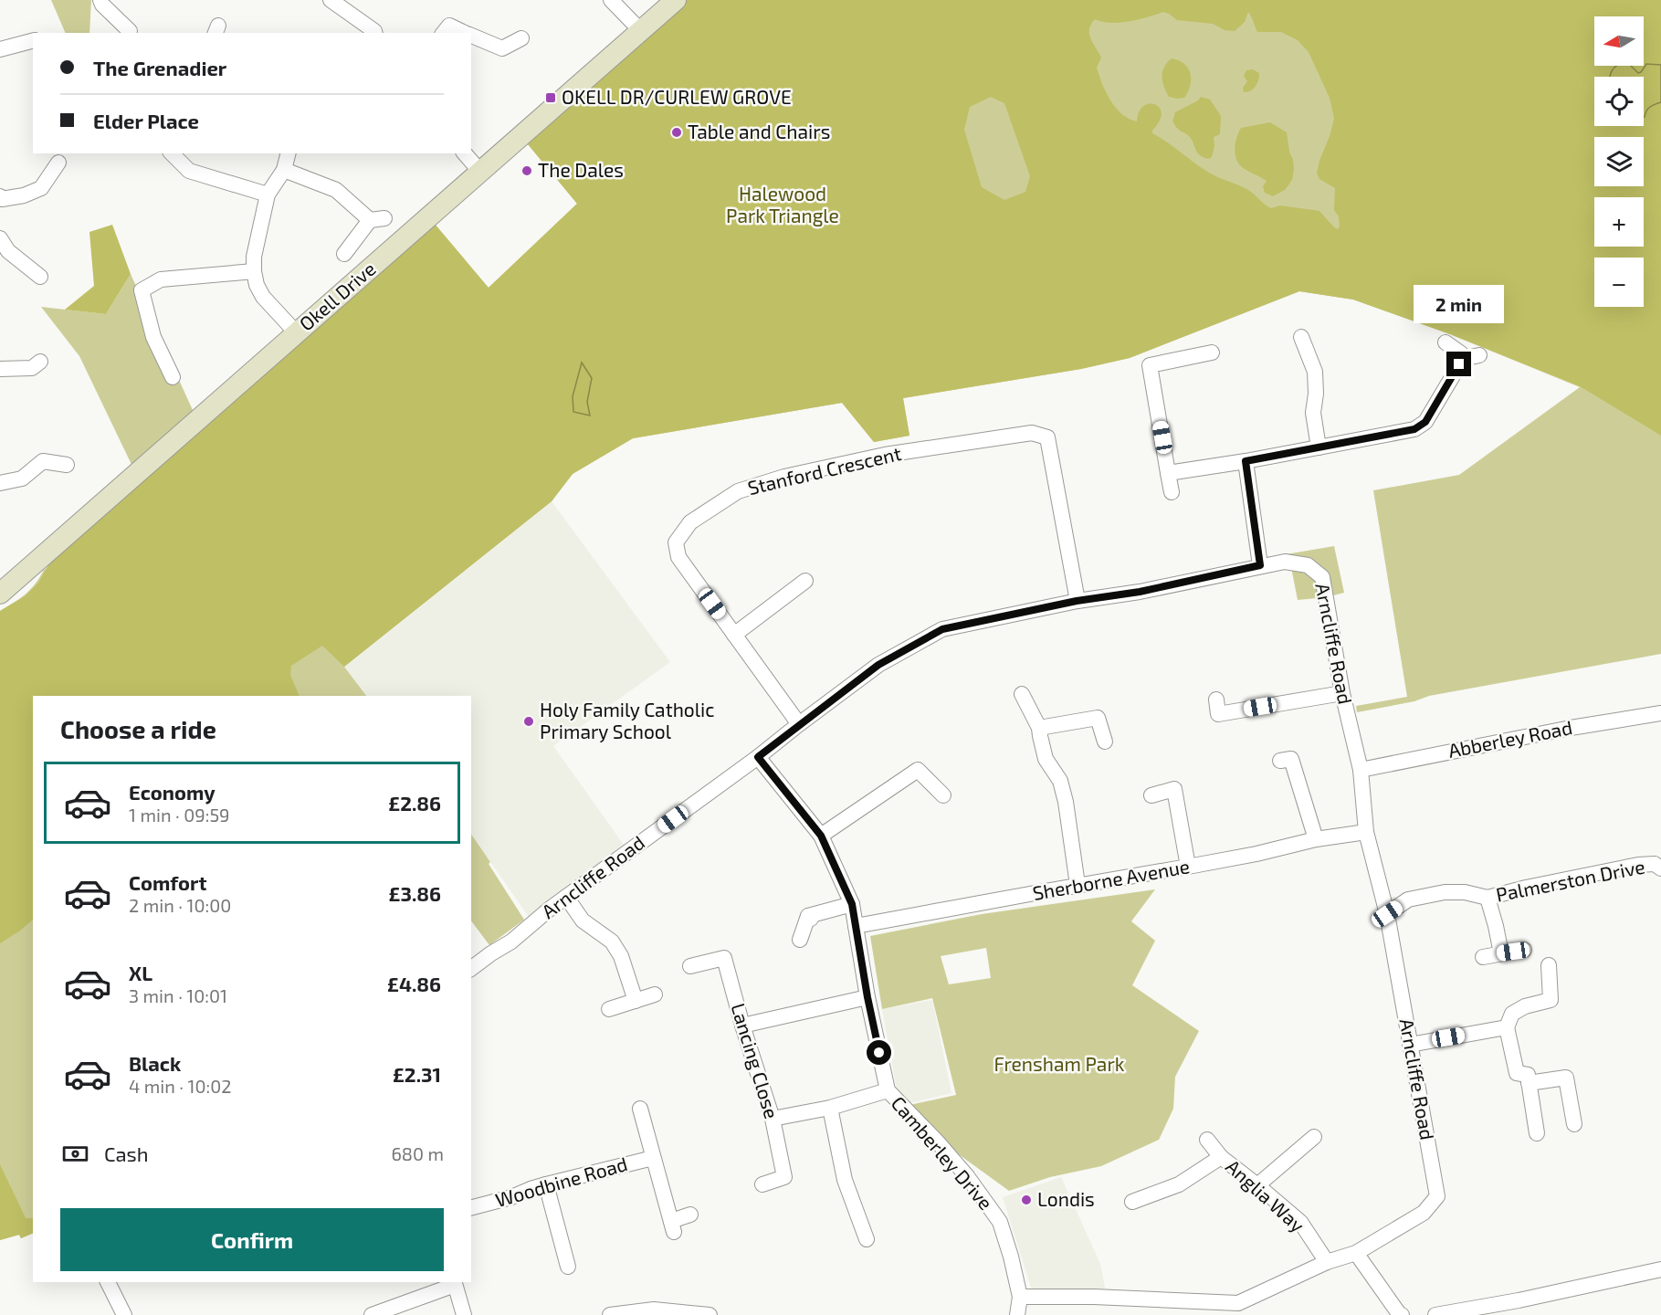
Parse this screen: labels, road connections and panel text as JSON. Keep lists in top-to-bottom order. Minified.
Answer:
{"streets":{"street":["Okell Drive","Stanford Crescent","Arncliffe Road","Abberley Road","Sherborne Avenue","Palmerston Drive","Lancing Close","Camberley Drive","Woodbine Road","Anglia Way"]},"crossings":[["Stanford Crescent","Arncliffe Road"],["Arncliffe Road","Abberley Road"],["Arncliffe Road","Sherborne Avenue"],["Arncliffe Road","Palmerston Drive"],["Arncliffe Road","Camberley Drive"],["Arncliffe Road","Anglia Way"],["Sherborne Avenue","Camberley Drive"]],"parks":["Halewood Park Triangle","Frensham Park"],"places":{"transit":["OKELL DR/CURLEW GROVE"],"other":["Table and Chairs","The Dales","Holy Family Catholic Primary School","Londis"]},"north":"left","page":{"map_buttons":["+","−"],"banner":["The Grenadier","Elder Place"],"bubble":"2 min","heading":"Choose a ride","list":[{"name":"Economy","note":"1 min · 09:59","value":"£2.86"},{"name":"Comfort","note":"2 min · 10:00","value":"£3.86"},{"name":"XL","note":"3 min · 10:01","value":"£4.86"},{"name":"Black","note":"4 min · 10:02","value":"£2.31"}],"pay":["Cash","680 m"],"buttons":"Confirm"}}
